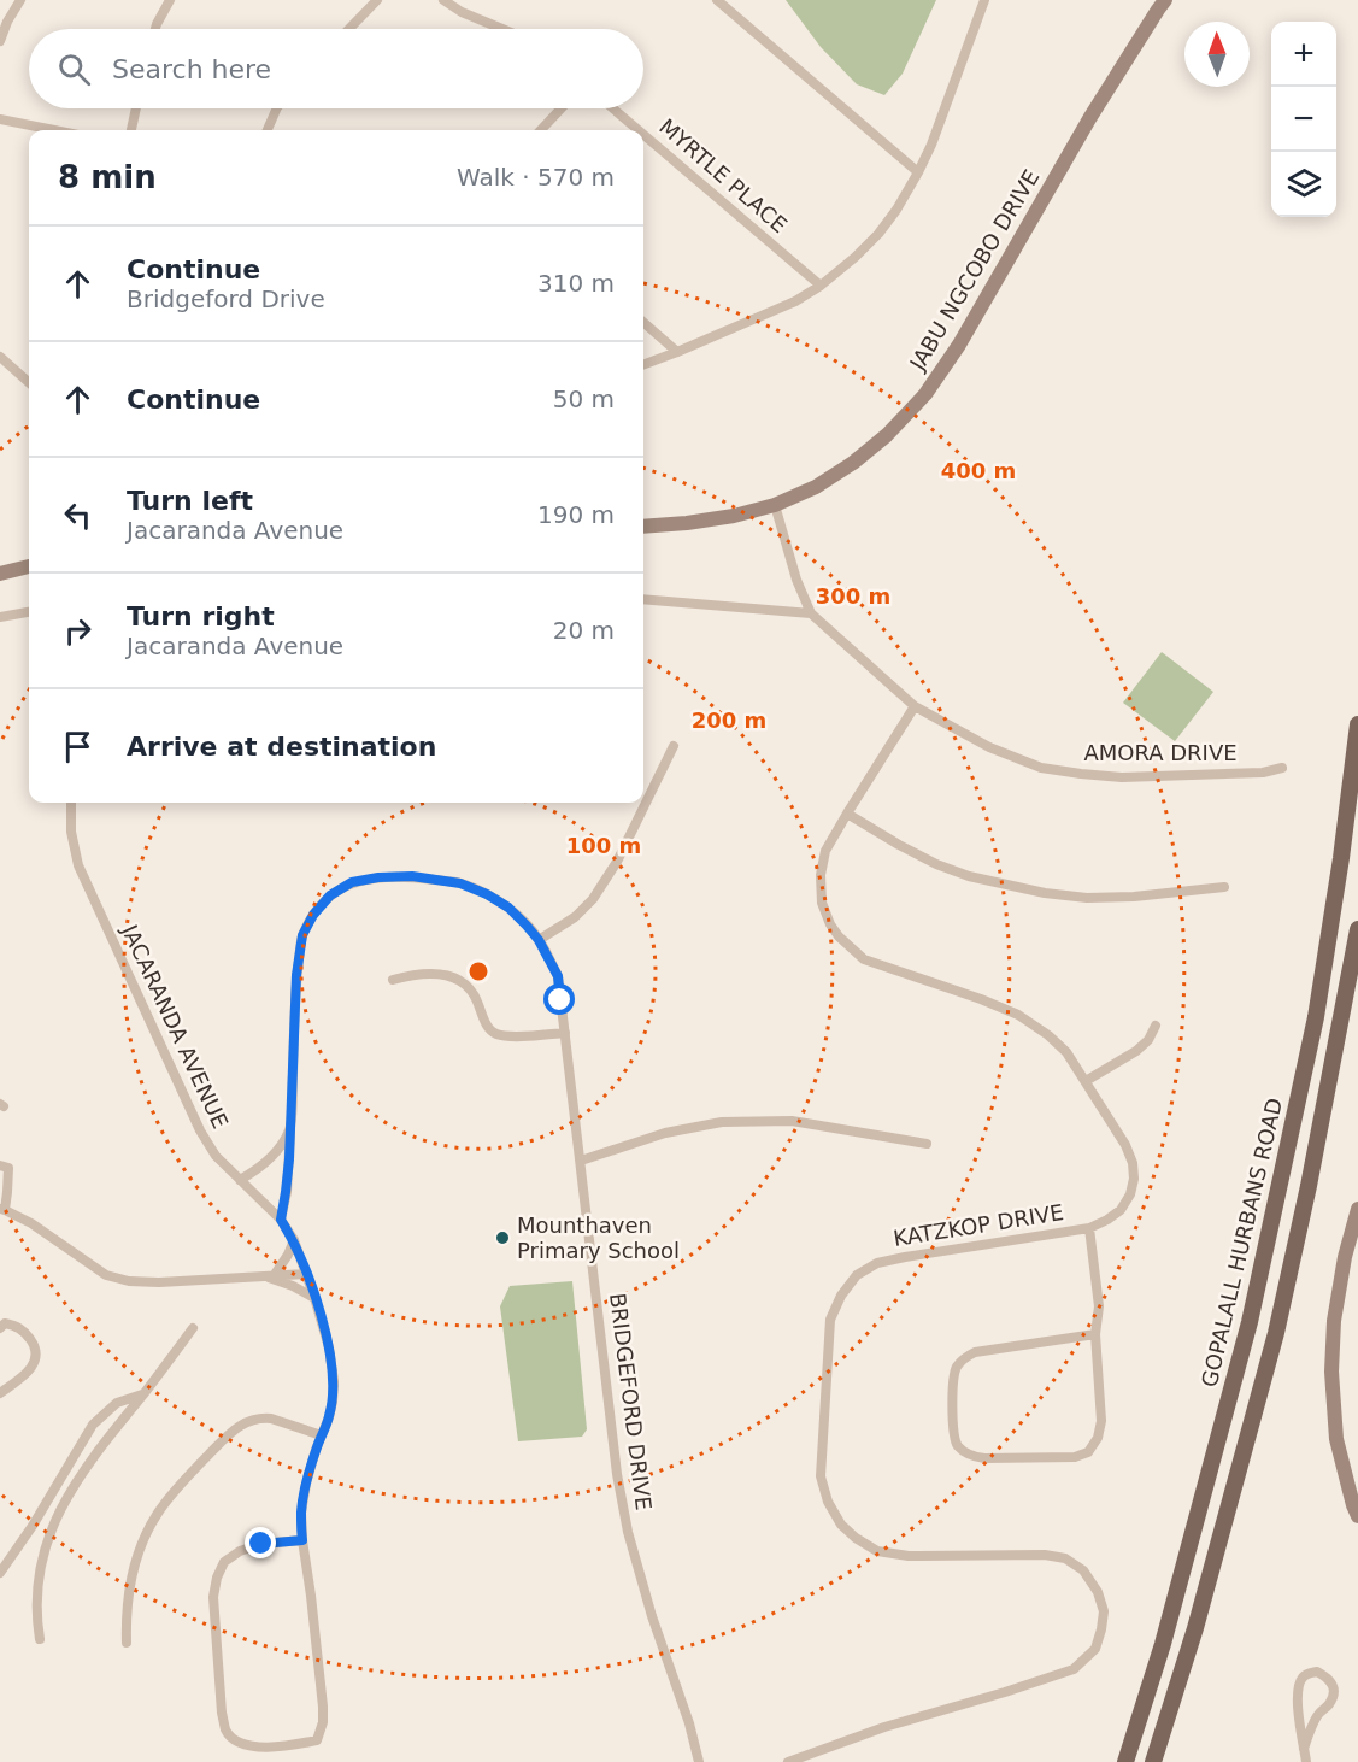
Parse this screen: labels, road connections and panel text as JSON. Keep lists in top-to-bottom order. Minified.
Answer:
{"streets":{"main road":["JABU NGCOBO DRIVE","GOPALALL HURBANS ROAD"],"street":["MYRTLE PLACE","AMORA DRIVE","JACARANDA AVENUE","KATZKOP DRIVE","BRIDGEFORD DRIVE"]},"crossings":[["JABU NGCOBO DRIVE","AMORA DRIVE"],["AMORA DRIVE","KATZKOP DRIVE"],["JACARANDA AVENUE","BRIDGEFORD DRIVE"]],"places":["Mounthaven Primary School"],"north":"top","page":{"map_buttons":["+","−"],"search":"Search here","heading":["8 min","Walk · 570 m"],"list":[["Continue","Bridgeford Drive","310 m"],["Continue","50 m"],["Turn left","Jacaranda Avenue","190 m"],["Turn right","Jacaranda Avenue","20 m"],"Arrive at destination"]},"rings":["400 m","300 m","200 m","100 m"]}
